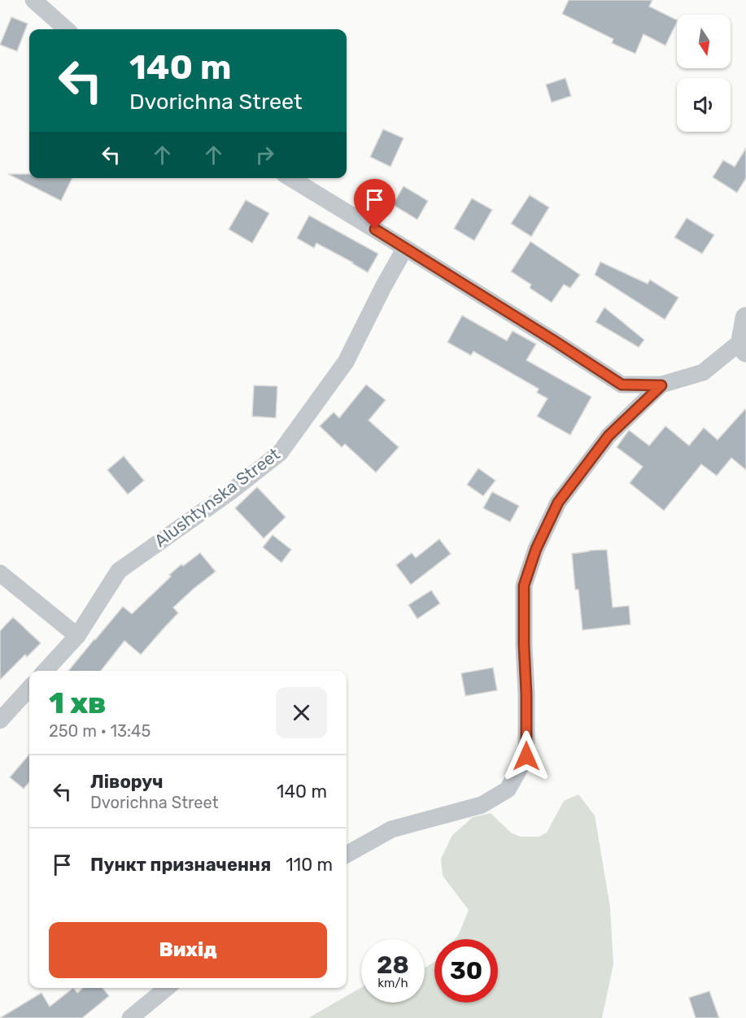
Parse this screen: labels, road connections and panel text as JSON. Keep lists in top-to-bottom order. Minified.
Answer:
{"streets":{"street":["Alushtynska Street"]},"north":"bottom","page":{"turn":["140 m","Dvorichna Street"],"heading":["1 хв","250 m · 13:45"],"list":[{"name":"Ліворуч","note":"Dvorichna Street","value":"140 m"},{"name":"Пункт призначення","value":"110 m"}],"buttons":"Вихід","speed":"28 km/h","limit":"30"}}
